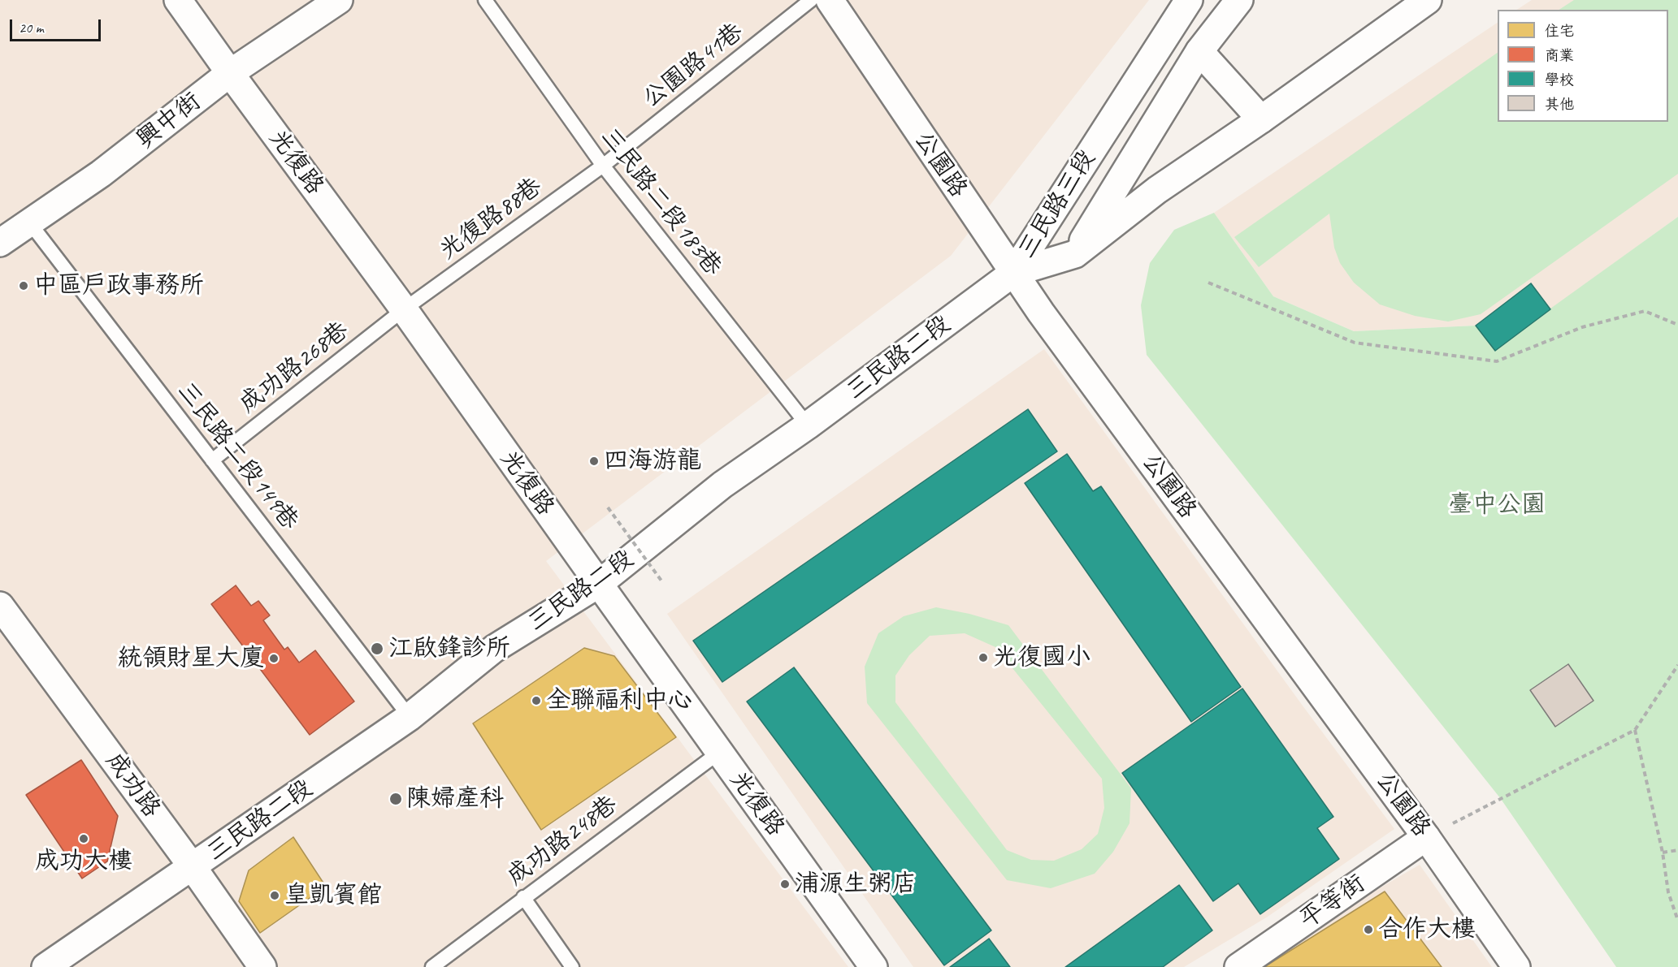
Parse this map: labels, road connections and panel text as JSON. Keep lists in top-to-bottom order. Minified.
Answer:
{"streets":{"street":["興中街","光復路","公園路","三民路三段","三民路二段","成功路","平等街"],"lane":["公園路41巷","三民路二段183巷","光復路88巷","成功路268巷","三民路二段149巷","成功路248巷"]},"crossings":[["公園路41巷","三民路二段183巷"],["公園路41巷","光復路88巷"],["興中街","光復路"],["興中街","三民路二段149巷"],["光復路","光復路88巷"],["光復路","三民路二段"],["光復路","成功路268巷"],["光復路","成功路248巷"],["公園路","三民路三段"],["公園路","三民路二段"],["公園路","平等街"],["三民路二段183巷","光復路88巷"],["三民路二段183巷","三民路二段"],["三民路三段","三民路二段"],["光復路88巷","成功路268巷"],["三民路二段","三民路二段149巷"],["三民路二段","成功路"],["成功路268巷","三民路二段149巷"]],"parks":["臺中公園"],"places":["中區戶政事務所","四海游龍","江啟鋒診所","光復國小","統領財星大廈","全聯福利中心","陳婦產科","成功大樓","浦源生粥店","皇凱賓館","合作大樓"],"legend":["住宅","商業","學校","其他"],"scale_bar":"20 m"}
